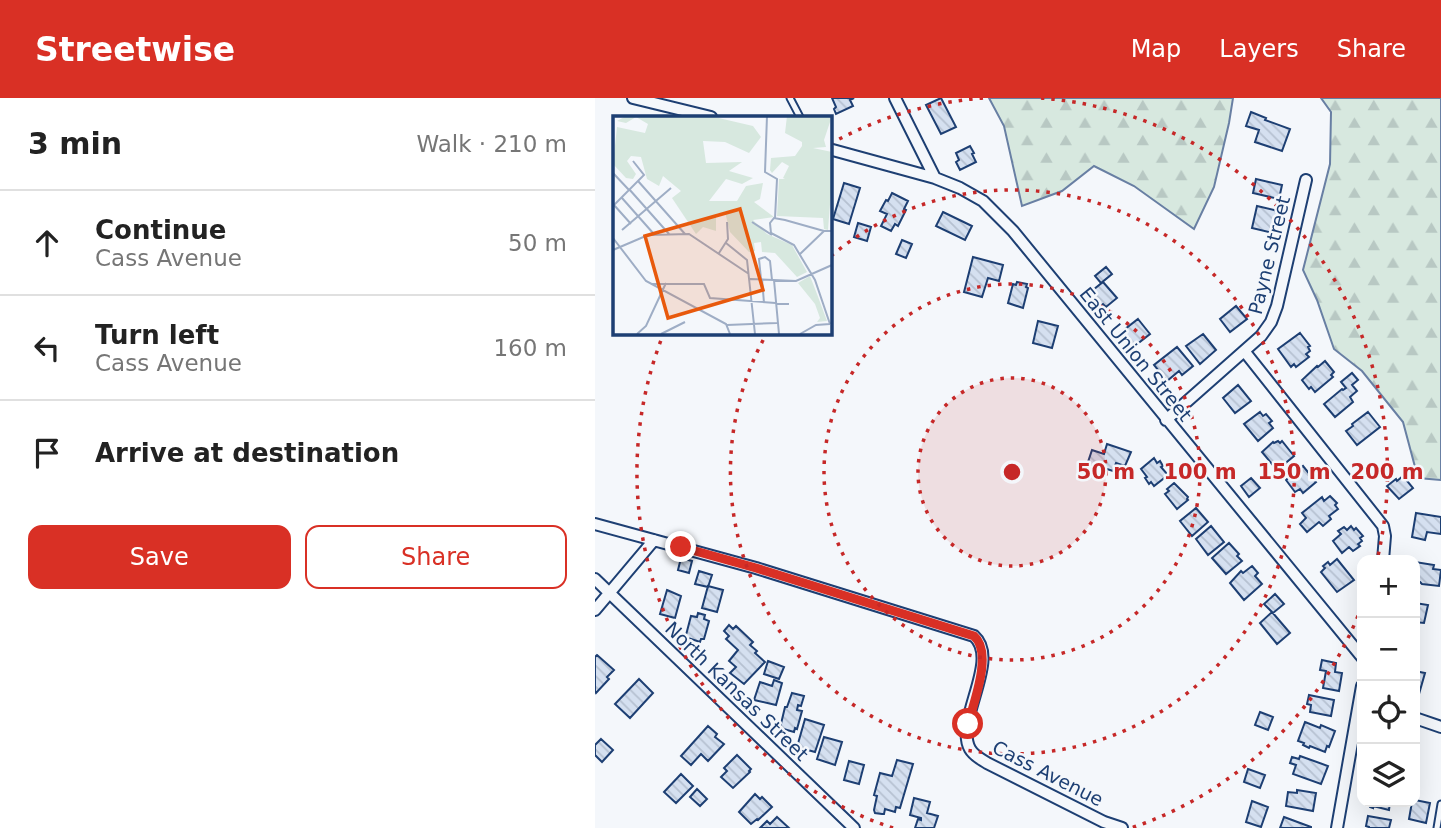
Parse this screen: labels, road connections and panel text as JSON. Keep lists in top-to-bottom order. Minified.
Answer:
{"streets":{"street":["Payne Street","East Union Street","North Kansas Street","Cass Avenue"]},"crossings":[["Payne Street","East Union Street"]],"page":{"header":"Streetwise","nav":["Map","Layers","Share"],"heading":["3 min","Walk · 210 m"],"list":[["Continue","Cass Avenue","50 m"],["Turn left","Cass Avenue","160 m"],"Arrive at destination"],"buttons":["Save","Share"],"map_buttons":["+","−"]},"rings":["50 m","100 m","150 m","200 m"]}
